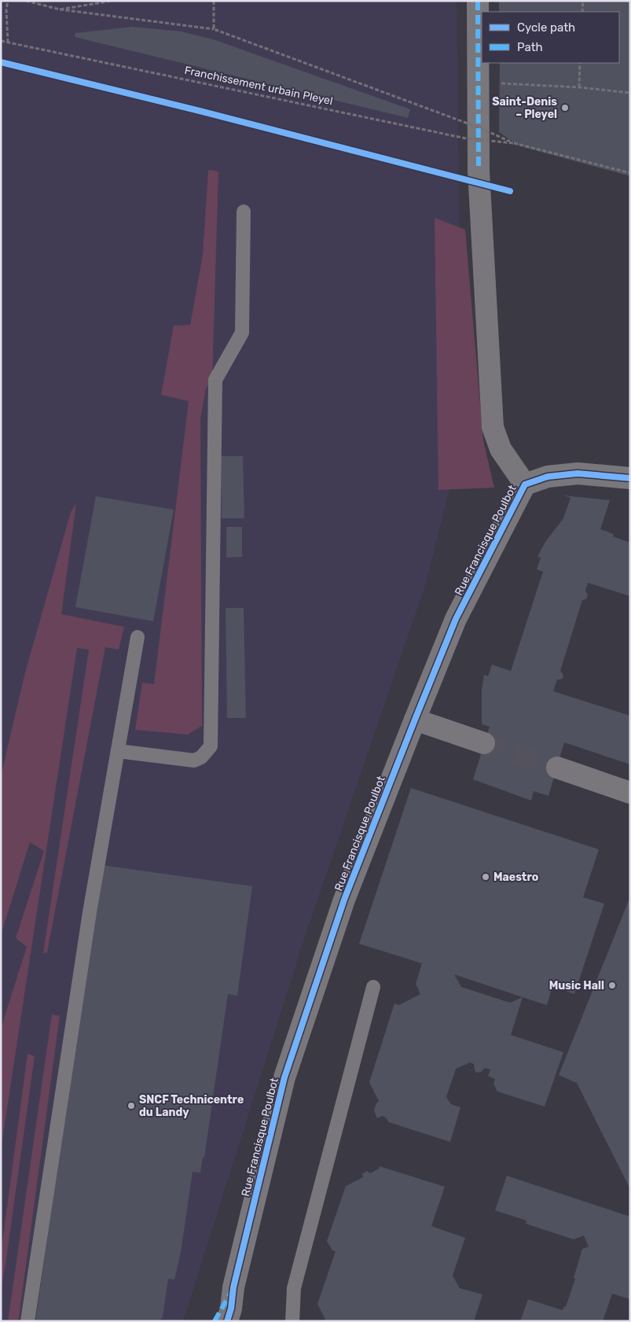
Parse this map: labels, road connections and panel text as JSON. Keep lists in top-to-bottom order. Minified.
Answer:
{"streets":{"street":["Rue Francisque Poulbot"],"path":["Franchissement urbain Pleyel"]},"places":["Saint-Denis – Pleyel","Maestro","Music Hall","SNCF Technicentre du Landy"],"legend":["Cycle path","Path"]}
